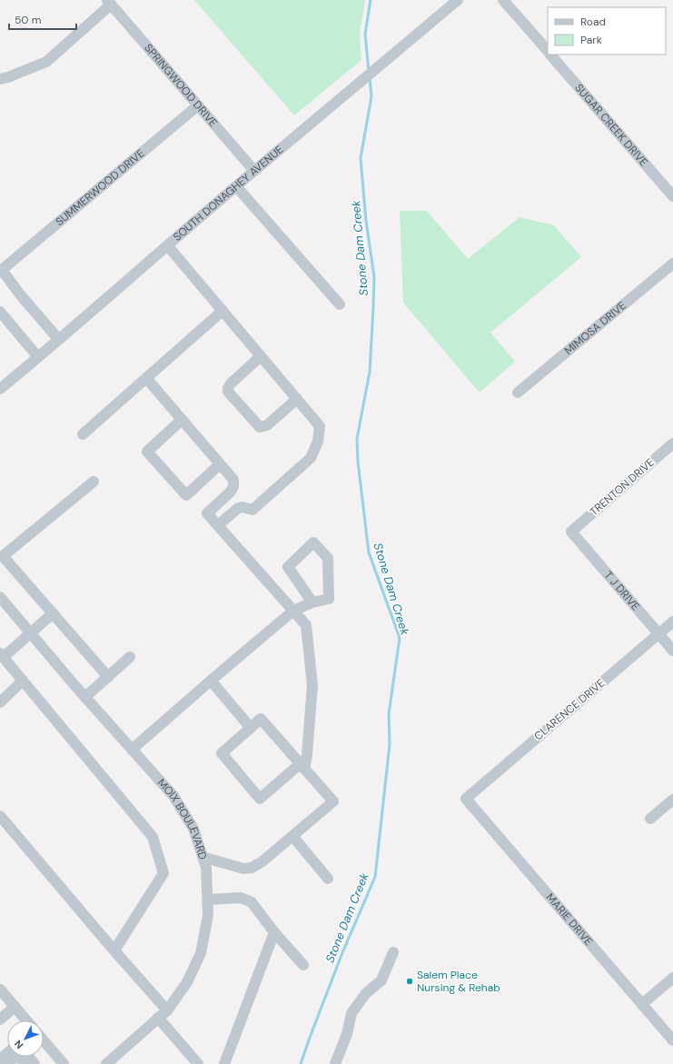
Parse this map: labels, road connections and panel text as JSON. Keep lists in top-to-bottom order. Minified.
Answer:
{"streets":{"street":["SPRINGWOOD DRIVE","SUGAR CREEK DRIVE","SUMMERWOOD DRIVE","SOUTH DONAGHEY AVENUE","MIMOSA DRIVE","TRENTON DRIVE","T J DRIVE","CLARENCE DRIVE","MOIX BOULEVARD","MARIE DRIVE"]},"crossings":[["SPRINGWOOD DRIVE","SUMMERWOOD DRIVE"],["SPRINGWOOD DRIVE","SOUTH DONAGHEY AVENUE"],["TRENTON DRIVE","T J DRIVE"],["T J DRIVE","CLARENCE DRIVE"],["CLARENCE DRIVE","MARIE DRIVE"]],"water":["Stone Dam Creek"],"places":["Salem Place Nursing & Rehab"],"legend":["Road","Park"],"scale_bar":"50 m","north":"bottom left"}
